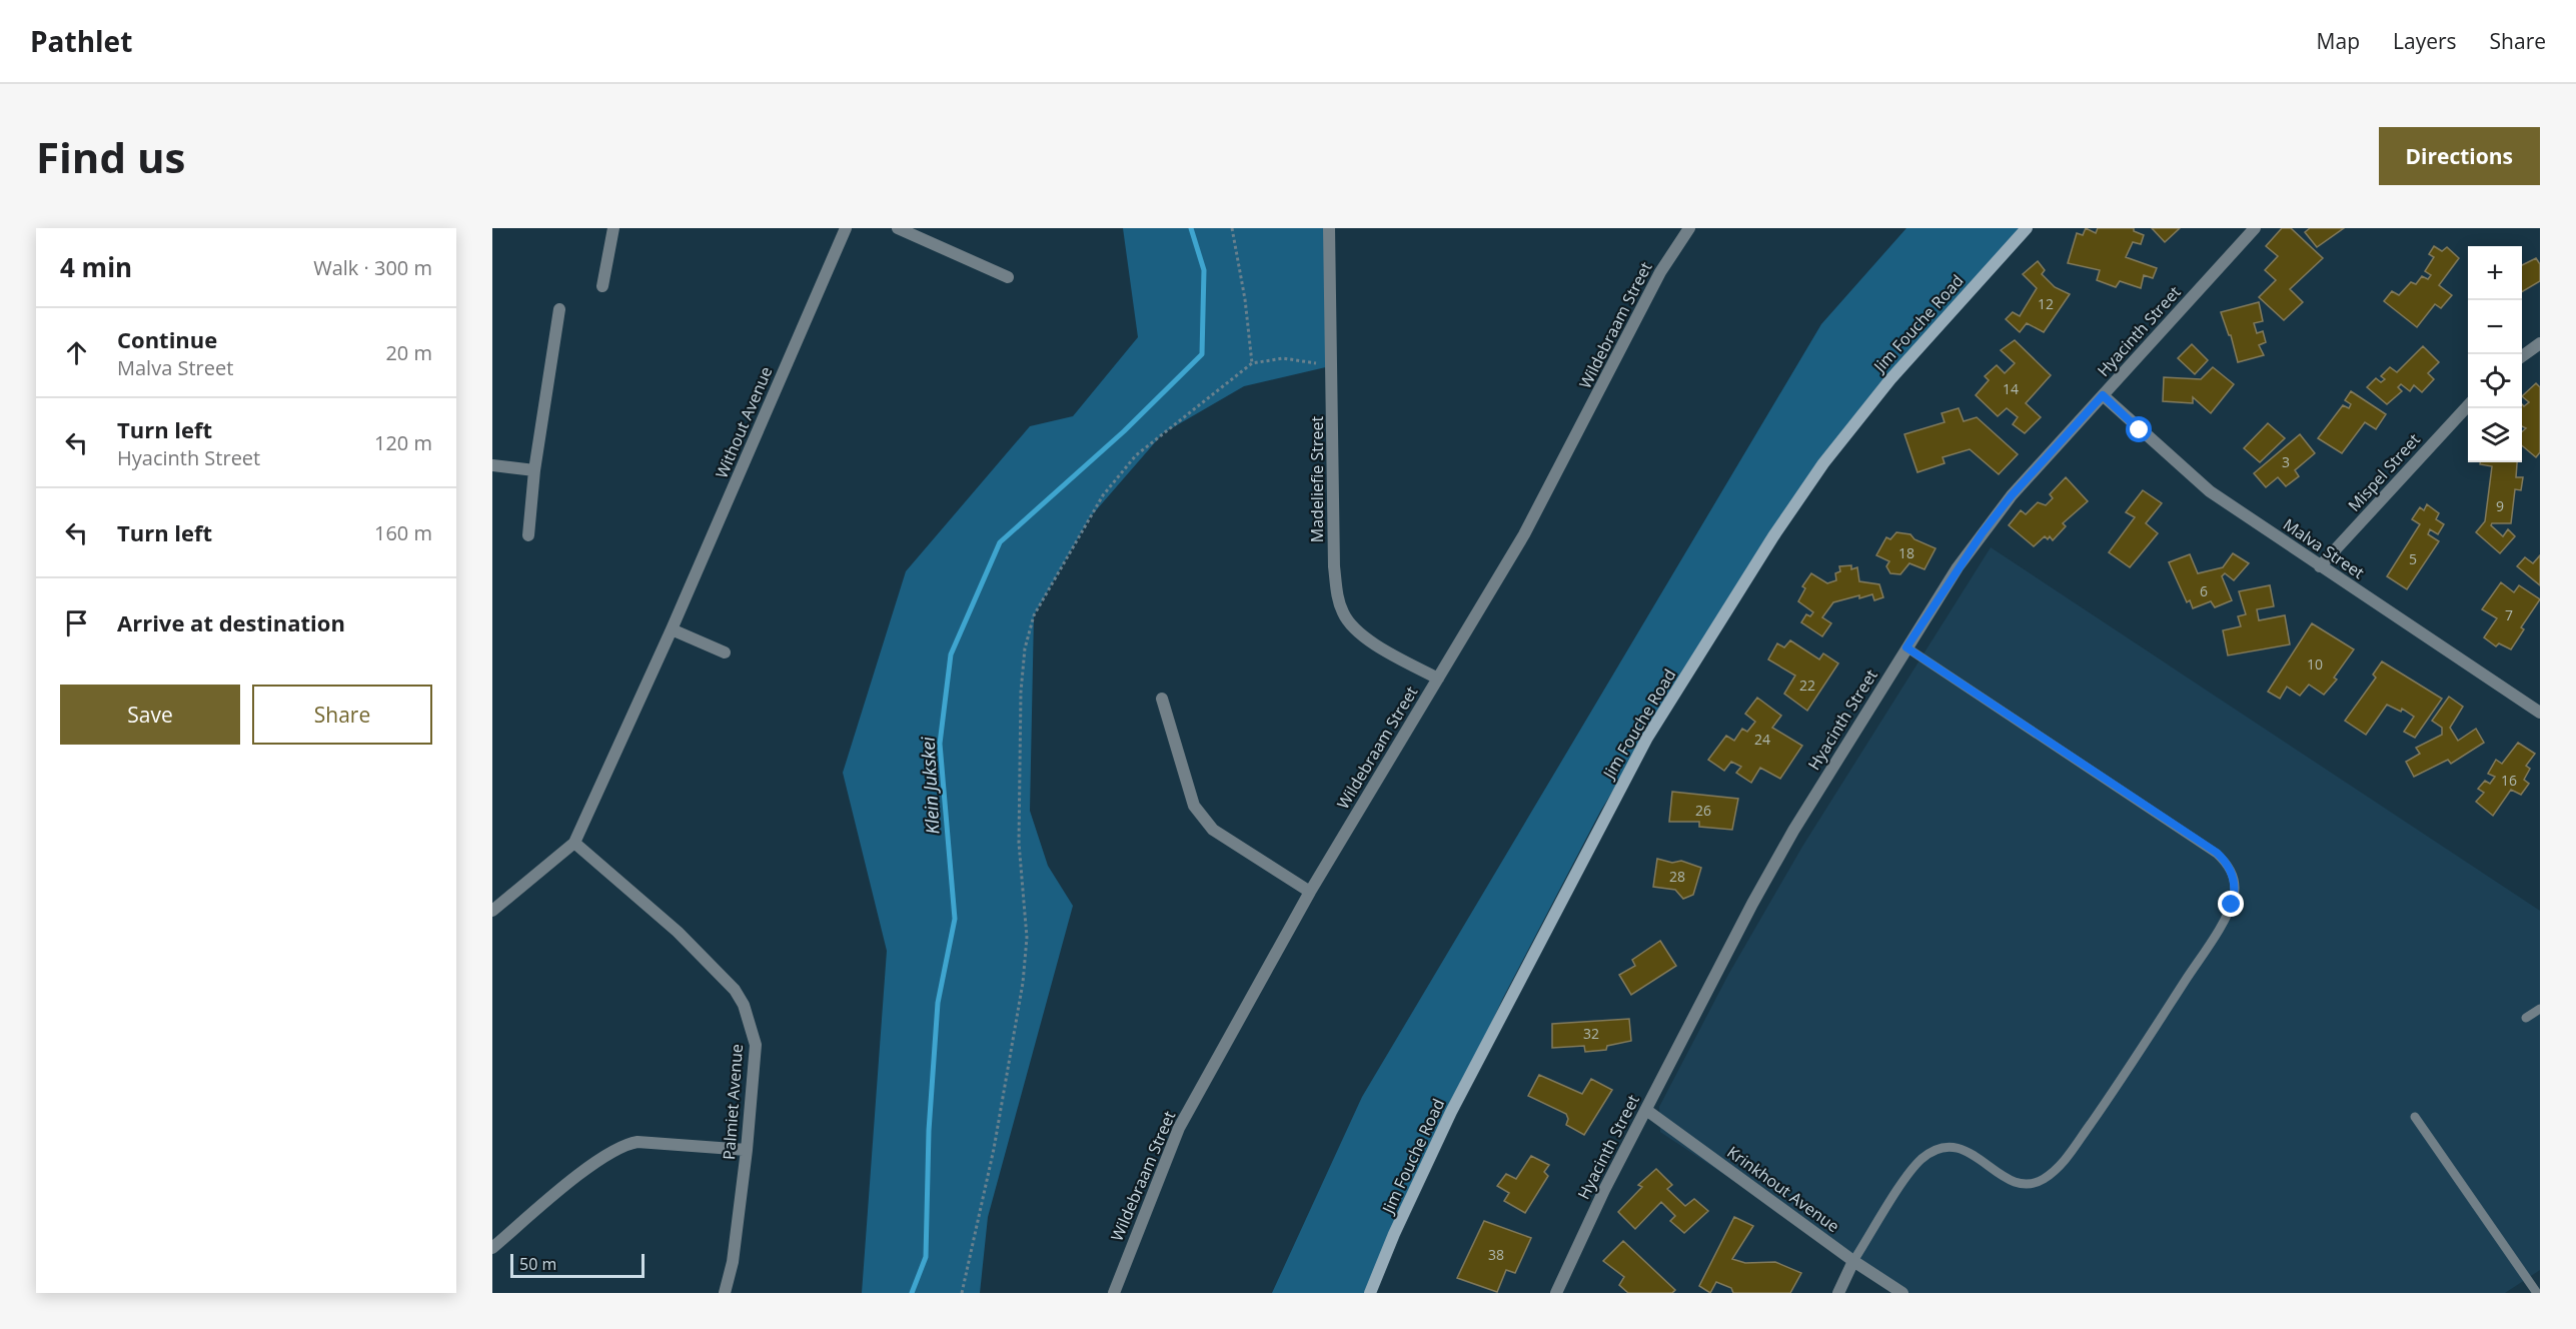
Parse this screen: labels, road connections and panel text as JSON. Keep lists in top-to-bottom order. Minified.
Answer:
{"streets":{"street":["Jim Fouche Road","Wildebraam Street","Hyacinth Street","Without Avenue","Mispel Street","Madeliefie Street","Malva Street","Palmiet Avenue","Krinkhout Avenue"]},"crossings":[["Wildebraam Street","Madeliefie Street"],["Hyacinth Street","Malva Street"],["Hyacinth Street","Krinkhout Avenue"],["Without Avenue","Palmiet Avenue"],["Mispel Street","Malva Street"]],"water":["Klein Jukskei"],"house_numbers":["12","14","3","9","18","5","6","7","10","22","24","16","26","28","32","38"],"scale_bar":"50 m","page":{"header":"Pathlet","nav":["Map","Layers","Share"],"buttons":["Directions",["Save","Share"]],"title":"Find us","heading":["4 min","Walk · 300 m"],"map_buttons":["+","−"],"list":[["Continue","Malva Street","20 m"],["Turn left","Hyacinth Street","120 m"],["Turn left","160 m"],"Arrive at destination"],"scale":"50 m"}}
